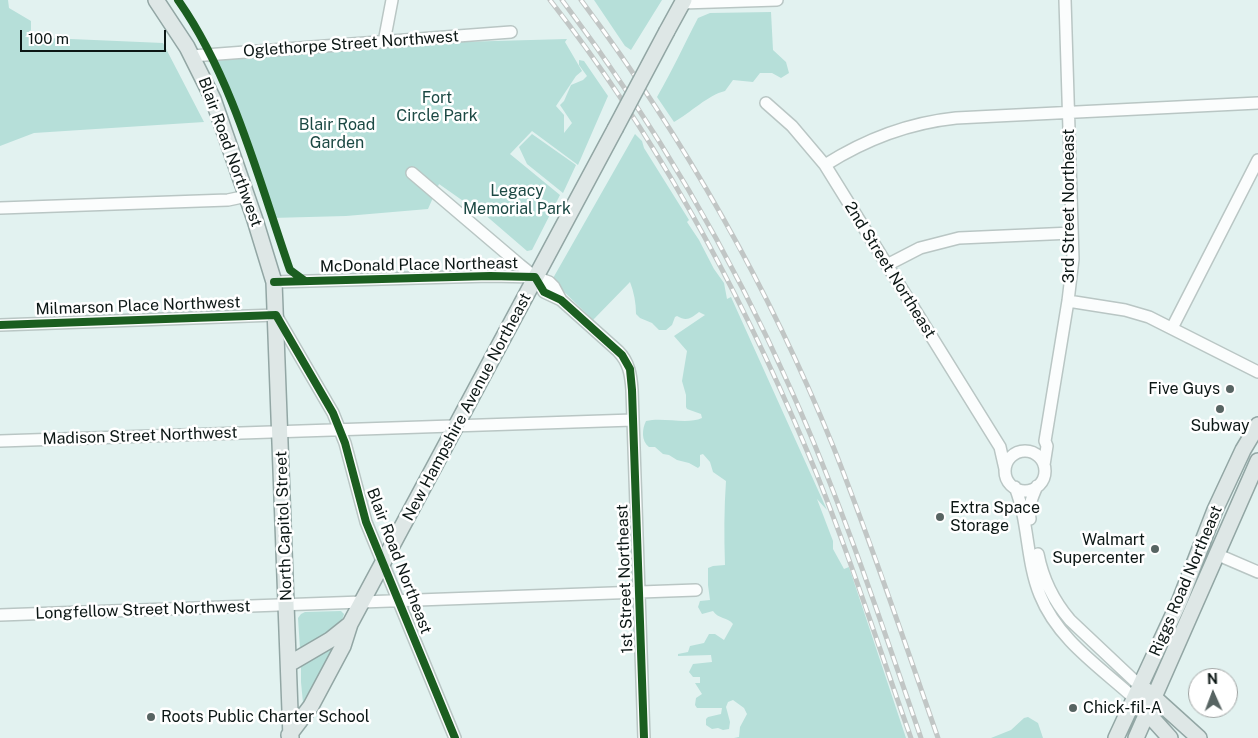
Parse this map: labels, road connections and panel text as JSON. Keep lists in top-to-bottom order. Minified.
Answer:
{"streets":{"main road":["Blair Road Northwest","New Hampshire Avenue Northeast","North Capitol Street","Riggs Road Northeast"],"street":["Oglethorpe Street Northwest","3rd Street Northeast","McDonald Place Northeast","2nd Street Northeast","Milmarson Place Northwest","Madison Street Northwest","Blair Road Northeast","1st Street Northeast","Longfellow Street Northwest"]},"crossings":[["Oglethorpe Street Northwest","Blair Road Northwest"],["Blair Road Northwest","McDonald Place Northeast"],["Blair Road Northwest","Milmarson Place Northwest"],["Blair Road Northwest","North Capitol Street"],["Blair Road Northwest","Blair Road Northeast"],["3rd Street Northeast","2nd Street Northeast"],["McDonald Place Northeast","New Hampshire Avenue Northeast"],["McDonald Place Northeast","1st Street Northeast"],["Milmarson Place Northwest","North Capitol Street"],["Milmarson Place Northwest","Blair Road Northeast"],["New Hampshire Avenue Northeast","Madison Street Northwest"],["New Hampshire Avenue Northeast","North Capitol Street"],["New Hampshire Avenue Northeast","Blair Road Northeast"],["New Hampshire Avenue Northeast","1st Street Northeast"],["New Hampshire Avenue Northeast","Longfellow Street Northwest"],["Madison Street Northwest","North Capitol Street"],["Madison Street Northwest","Blair Road Northeast"],["Madison Street Northwest","1st Street Northeast"],["North Capitol Street","Blair Road Northeast"],["North Capitol Street","Longfellow Street Northwest"],["Blair Road Northeast","Longfellow Street Northwest"],["1st Street Northeast","Longfellow Street Northwest"]],"parks":["Fort Circle Park","Blair Road Garden","Legacy Memorial Park"],"places":["Five Guys","Subway","Extra Space Storage","Walmart Supercenter","Chick-fil-A","Roots Public Charter School"],"scale_bar":"100 m","north":"top"}
